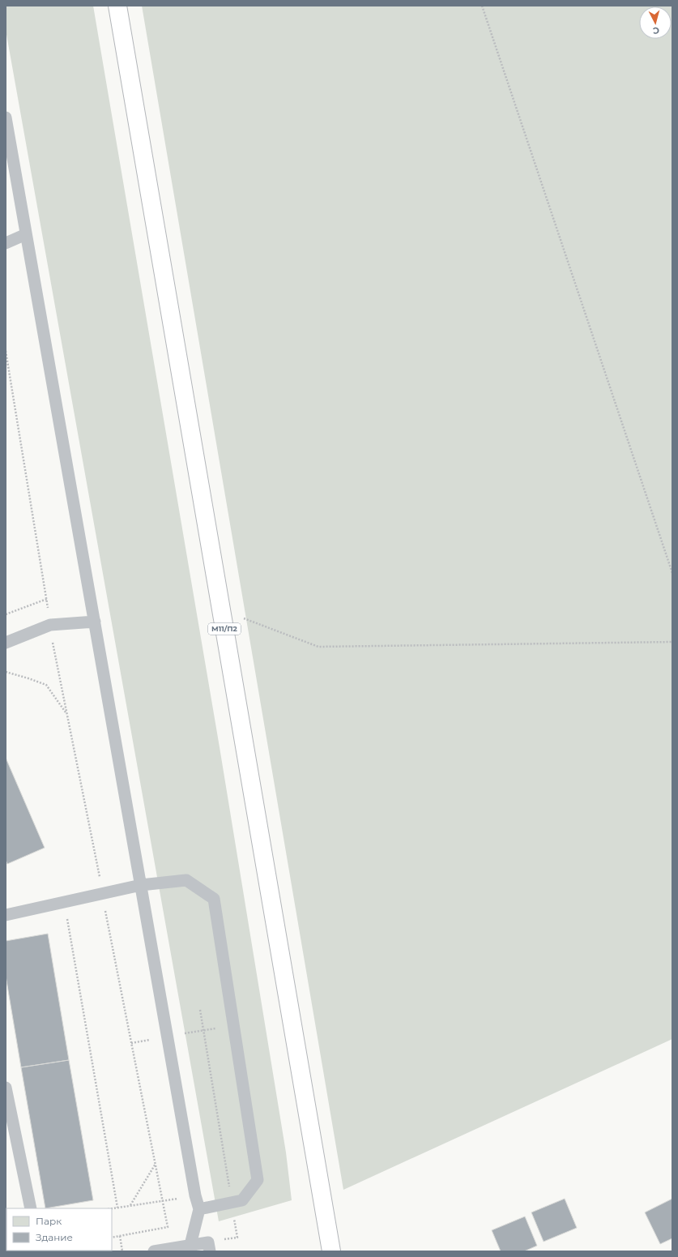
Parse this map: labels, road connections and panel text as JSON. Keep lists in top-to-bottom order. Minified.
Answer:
{"streets":{"highway":["М11/П2"]},"legend":["Парк","Здание"],"north":"bottom"}
